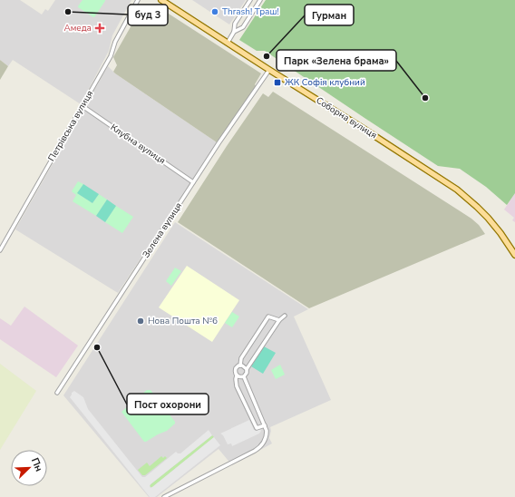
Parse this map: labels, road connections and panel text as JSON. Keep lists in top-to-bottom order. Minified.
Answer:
{"streets":{"main road":["Соборна вулиця"],"street":["Петрівська вулиця","Клубна вулиця","Зелена вулиця"]},"crossings":[["Соборна вулиця","Зелена вулиця"],["Петрівська вулиця","Клубна вулиця"],["Клубна вулиця","Зелена вулиця"]],"places":{"other":["буд 3","Thrash! Траш!","Гурман","Парк «Зелена брама»","Нова Пошта №6","Пост охорони"],"health":["Амеда"],"transit":["ЖК Софія клубний"]},"north":"top right"}
